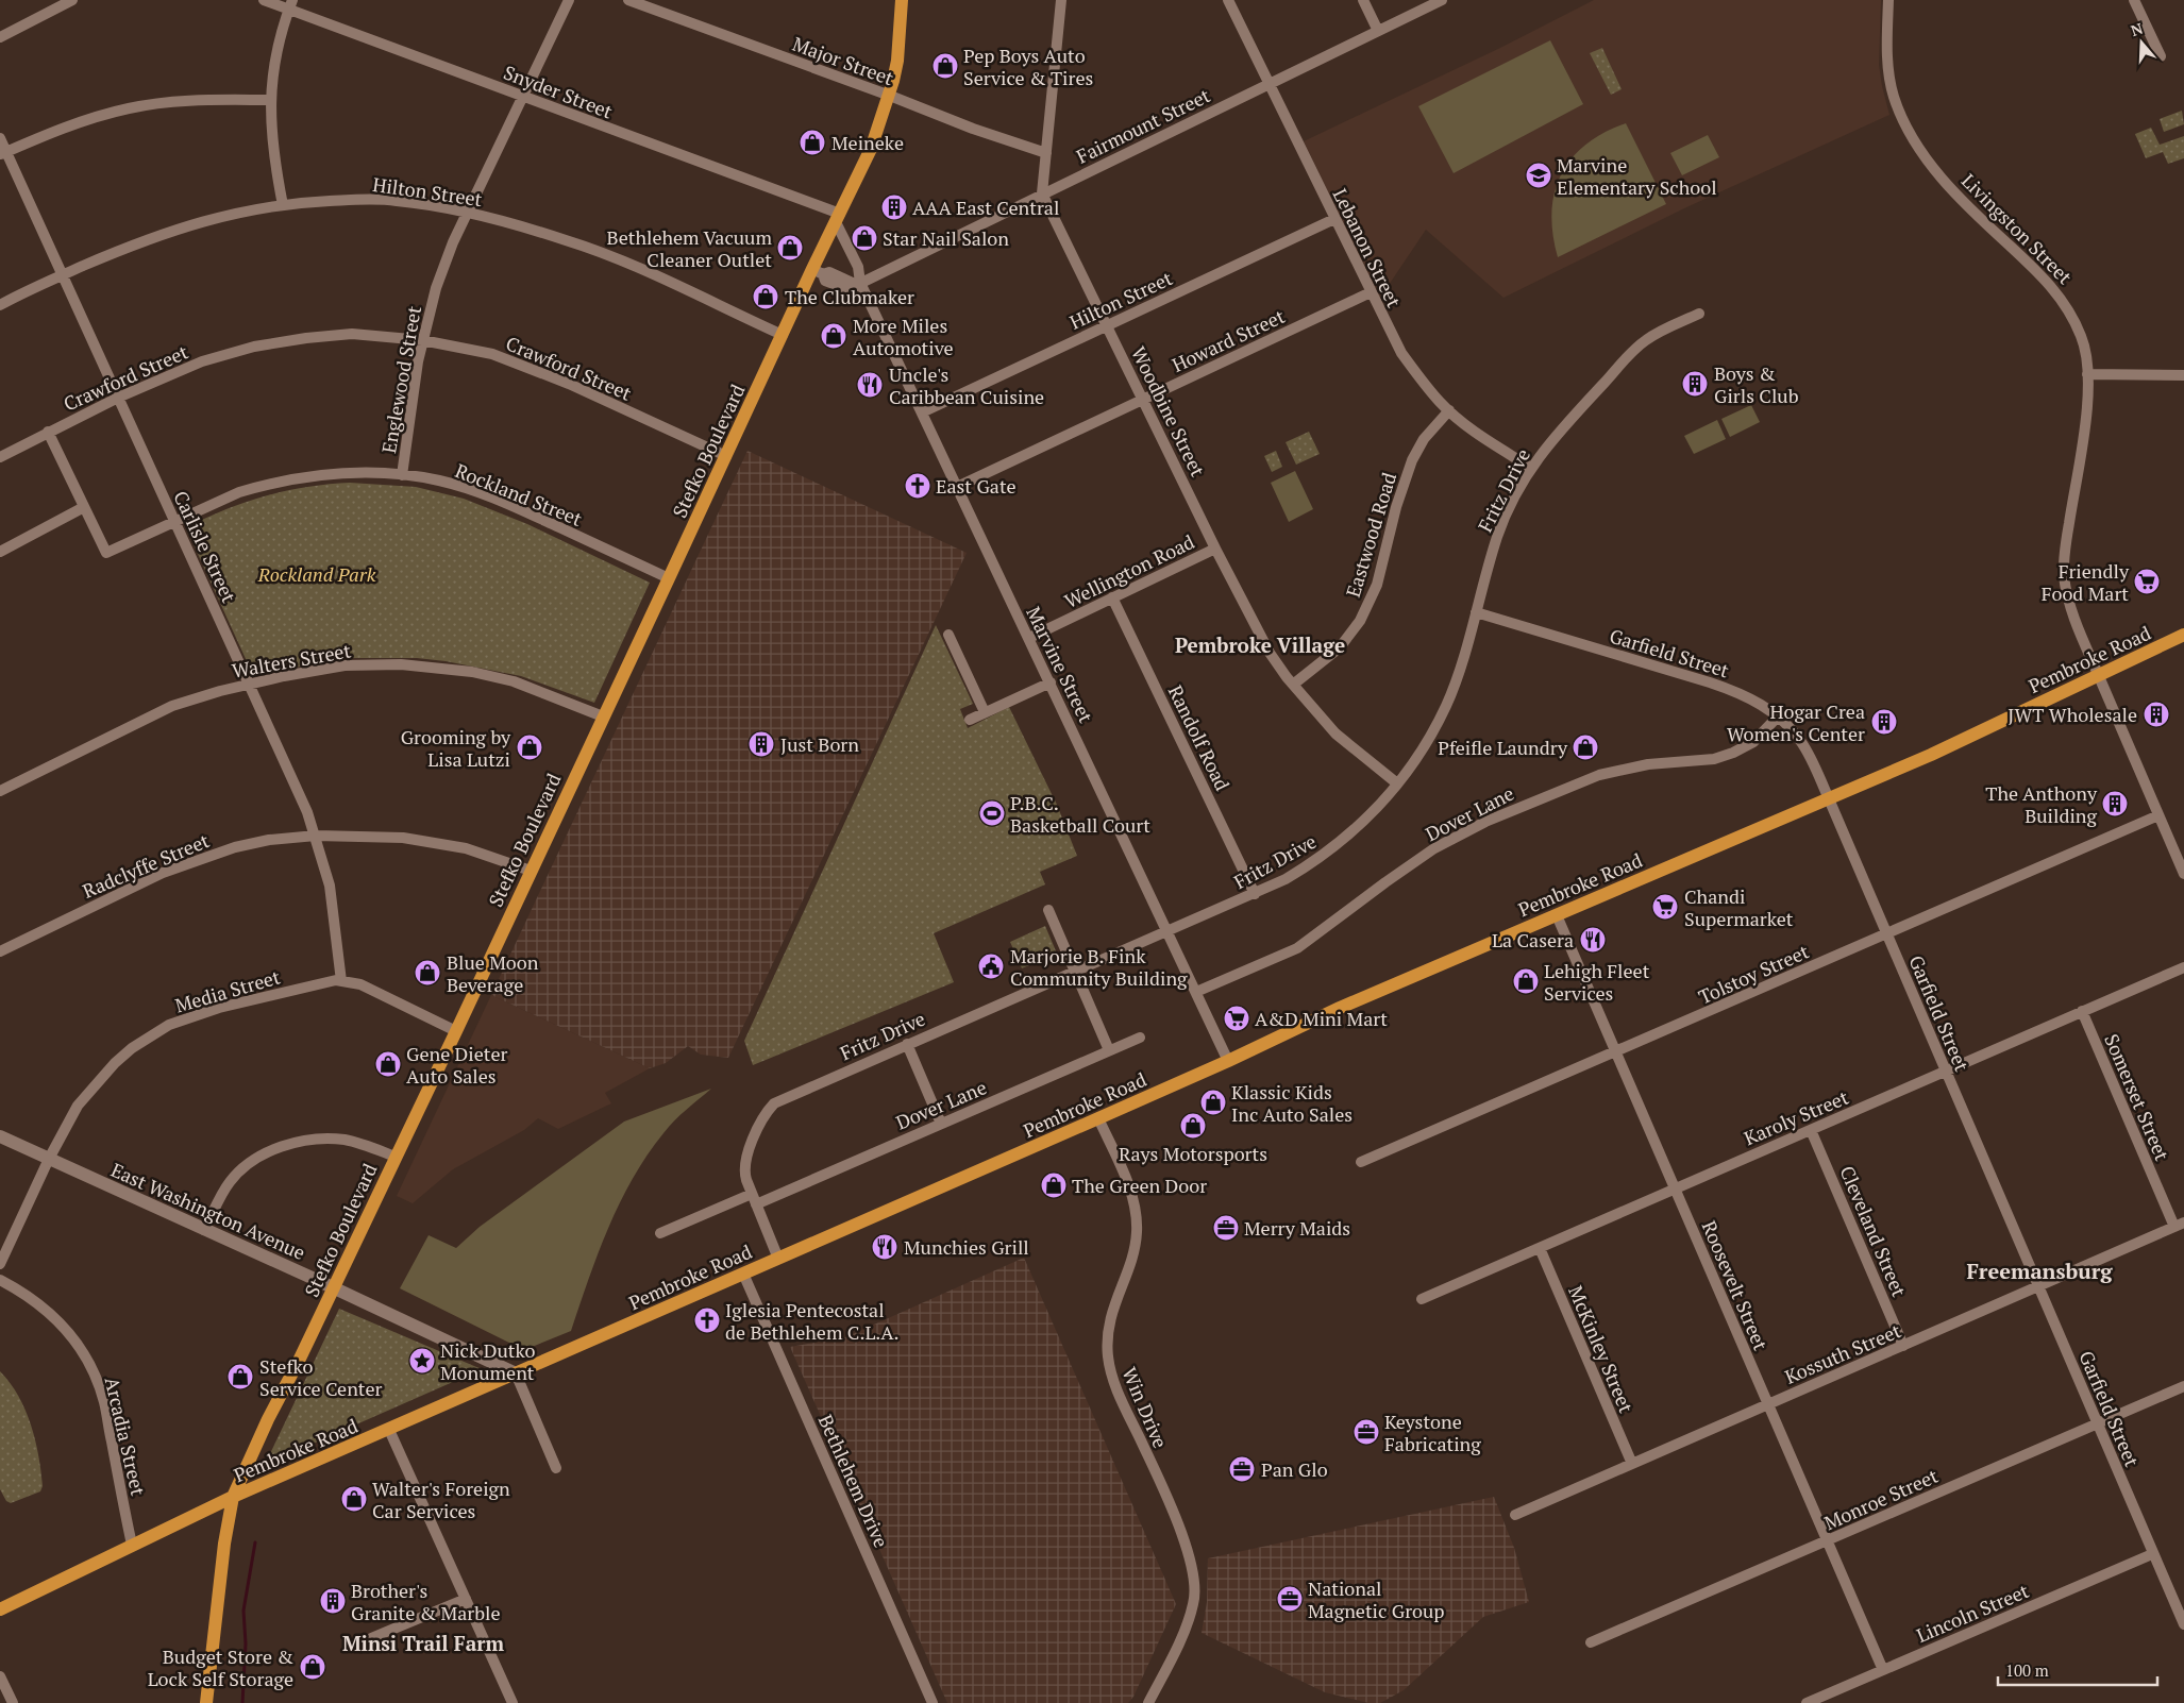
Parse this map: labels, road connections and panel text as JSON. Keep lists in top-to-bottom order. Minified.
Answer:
{"streets":{"main road":["Stefko Boulevard","Pembroke Road"],"street":["Major Street","Snyder Street","Fairmount Street","Hilton Street","Livingston Street","Lebanon Street","Howard Street","Crawford Street","Englewood Street","Woodbine Street","Fritz Drive","Rockland Street","Eastwood Road","Carlisle Street","Wellington Road","Garfield Street","Walters Street","Marvine Street","Randolf Road","Dover Lane","Radclyffe Street","Tolstoy Street","Media Street","Somerset Street","Karoly Street","East Washington Avenue","Cleveland Street","Roosevelt Street","McKinley Street","Kossuth Street","Win Drive","Arcadia Street","Bethlehem Drive","Monroe Street","Lincoln Street"]},"crossings":[["Major Street","Stefko Boulevard"],["Snyder Street","Englewood Street"],["Snyder Street","Stefko Boulevard"],["Snyder Street","Marvine Street"],["Fairmount Street","Lebanon Street"],["Fairmount Street","Woodbine Street"],["Fairmount Street","Marvine Street"],["Hilton Street","Lebanon Street"],["Hilton Street","Englewood Street"],["Hilton Street","Woodbine Street"],["Hilton Street","Stefko Boulevard"],["Hilton Street","Carlisle Street"],["Hilton Street","Marvine Street"],["Livingston Street","Pembroke Road"],["Livingston Street","Tolstoy Street"],["Lebanon Street","Howard Street"],["Lebanon Street","Fritz Drive"],["Lebanon Street","Eastwood Road"],["Howard Street","Woodbine Street"],["Howard Street","Marvine Street"],["Crawford Street","Englewood Street"],["Crawford Street","Stefko Boulevard"],["Crawford Street","Carlisle Street"],["Englewood Street","Rockland Street"],["Woodbine Street","Fritz Drive"],["Woodbine Street","Eastwood Road"],["Woodbine Street","Wellington Road"],["Stefko Boulevard","Rockland Street"],["Stefko Boulevard","Pembroke Road"],["Stefko Boulevard","Walters Street"],["Stefko Boulevard","Marvine Street"],["Stefko Boulevard","Radclyffe Street"],["Stefko Boulevard","Media Street"],["Stefko Boulevard","East Washington Avenue"],["Fritz Drive","Garfield Street"],["Fritz Drive","Pembroke Road"],["Fritz Drive","Marvine Street"],["Fritz Drive","Randolf Road"],["Fritz Drive","Dover Lane"],["Rockland Street","Carlisle Street"],["Carlisle Street","Walters Street"],["Carlisle Street","Radclyffe Street"],["Carlisle Street","Media Street"],["Wellington Road","Marvine Street"],["Wellington Road","Randolf Road"],["Garfield Street","Pembroke Road"],["Garfield Street","Dover Lane"],["Garfield Street","Tolstoy Street"],["Garfield Street","Karoly Street"],["Garfield Street","Kossuth Street"],["Garfield Street","Monroe Street"],["Garfield Street","Lincoln Street"],["Pembroke Road","Marvine Street"],["Pembroke Road","East Washington Avenue"],["Pembroke Road","Roosevelt Street"],["Pembroke Road","Win Drive"],["Pembroke Road","Arcadia Street"],["Pembroke Road","Bethlehem Drive"],["Marvine Street","Dover Lane"],["Tolstoy Street","Roosevelt Street"],["Media Street","East Washington Avenue"],["Somerset Street","Karoly Street"],["Somerset Street","Kossuth Street"],["Karoly Street","Cleveland Street"],["Karoly Street","Roosevelt Street"],["Karoly Street","McKinley Street"],["Cleveland Street","Kossuth Street"],["Roosevelt Street","Kossuth Street"],["Roosevelt Street","Monroe Street"],["Roosevelt Street","Lincoln Street"],["McKinley Street","Kossuth Street"]],"districts":["Pembroke Village","Freemansburg","Minsi Trail Farm"],"parks":["Rockland Park"],"places":{"shop":["Pep Boys Auto Service & Tires","Meineke","Star Nail Salon","Bethlehem Vacuum Cleaner Outlet","The Clubmaker","More Miles Automotive","Grooming by Lisa Lutzi","Pfeifle Laundry","Blue Moon Beverage","Lehigh Fleet Services","Gene Dieter Auto Sales","Klassic Kids Inc Auto Sales","Rays Motorsports","The Green Door","Stefko Service Center","Walter's Foreign Car Services","Budget Store & Lock Self Storage"],"school or university":["Marvine Elementary School"],"building":["AAA East Central","Boys & Girls Club","JWT Wholesale","Hogar Crea Women's Center","Just Born","The Anthony Building","Brother's Granite & Marble"],"restaurant":["Uncle's Caribbean Cuisine","La Casera","Munchies Grill"],"church":["East Gate","Iglesia Pentecostal de Bethlehem C.L.A."],"supermarket":["Friendly Food Mart","Chandi Supermarket","A&D Mini Mart"],"sports":["P.B.C. Basketball Court"],"public building":["Marjorie B. Fink Community Building"],"office":["Merry Maids","Keystone Fabricating","Pan Glo","National Magnetic Group"],"place":["Nick Dutko Monument"]},"scale_bar":"100 m","north":"top"}
